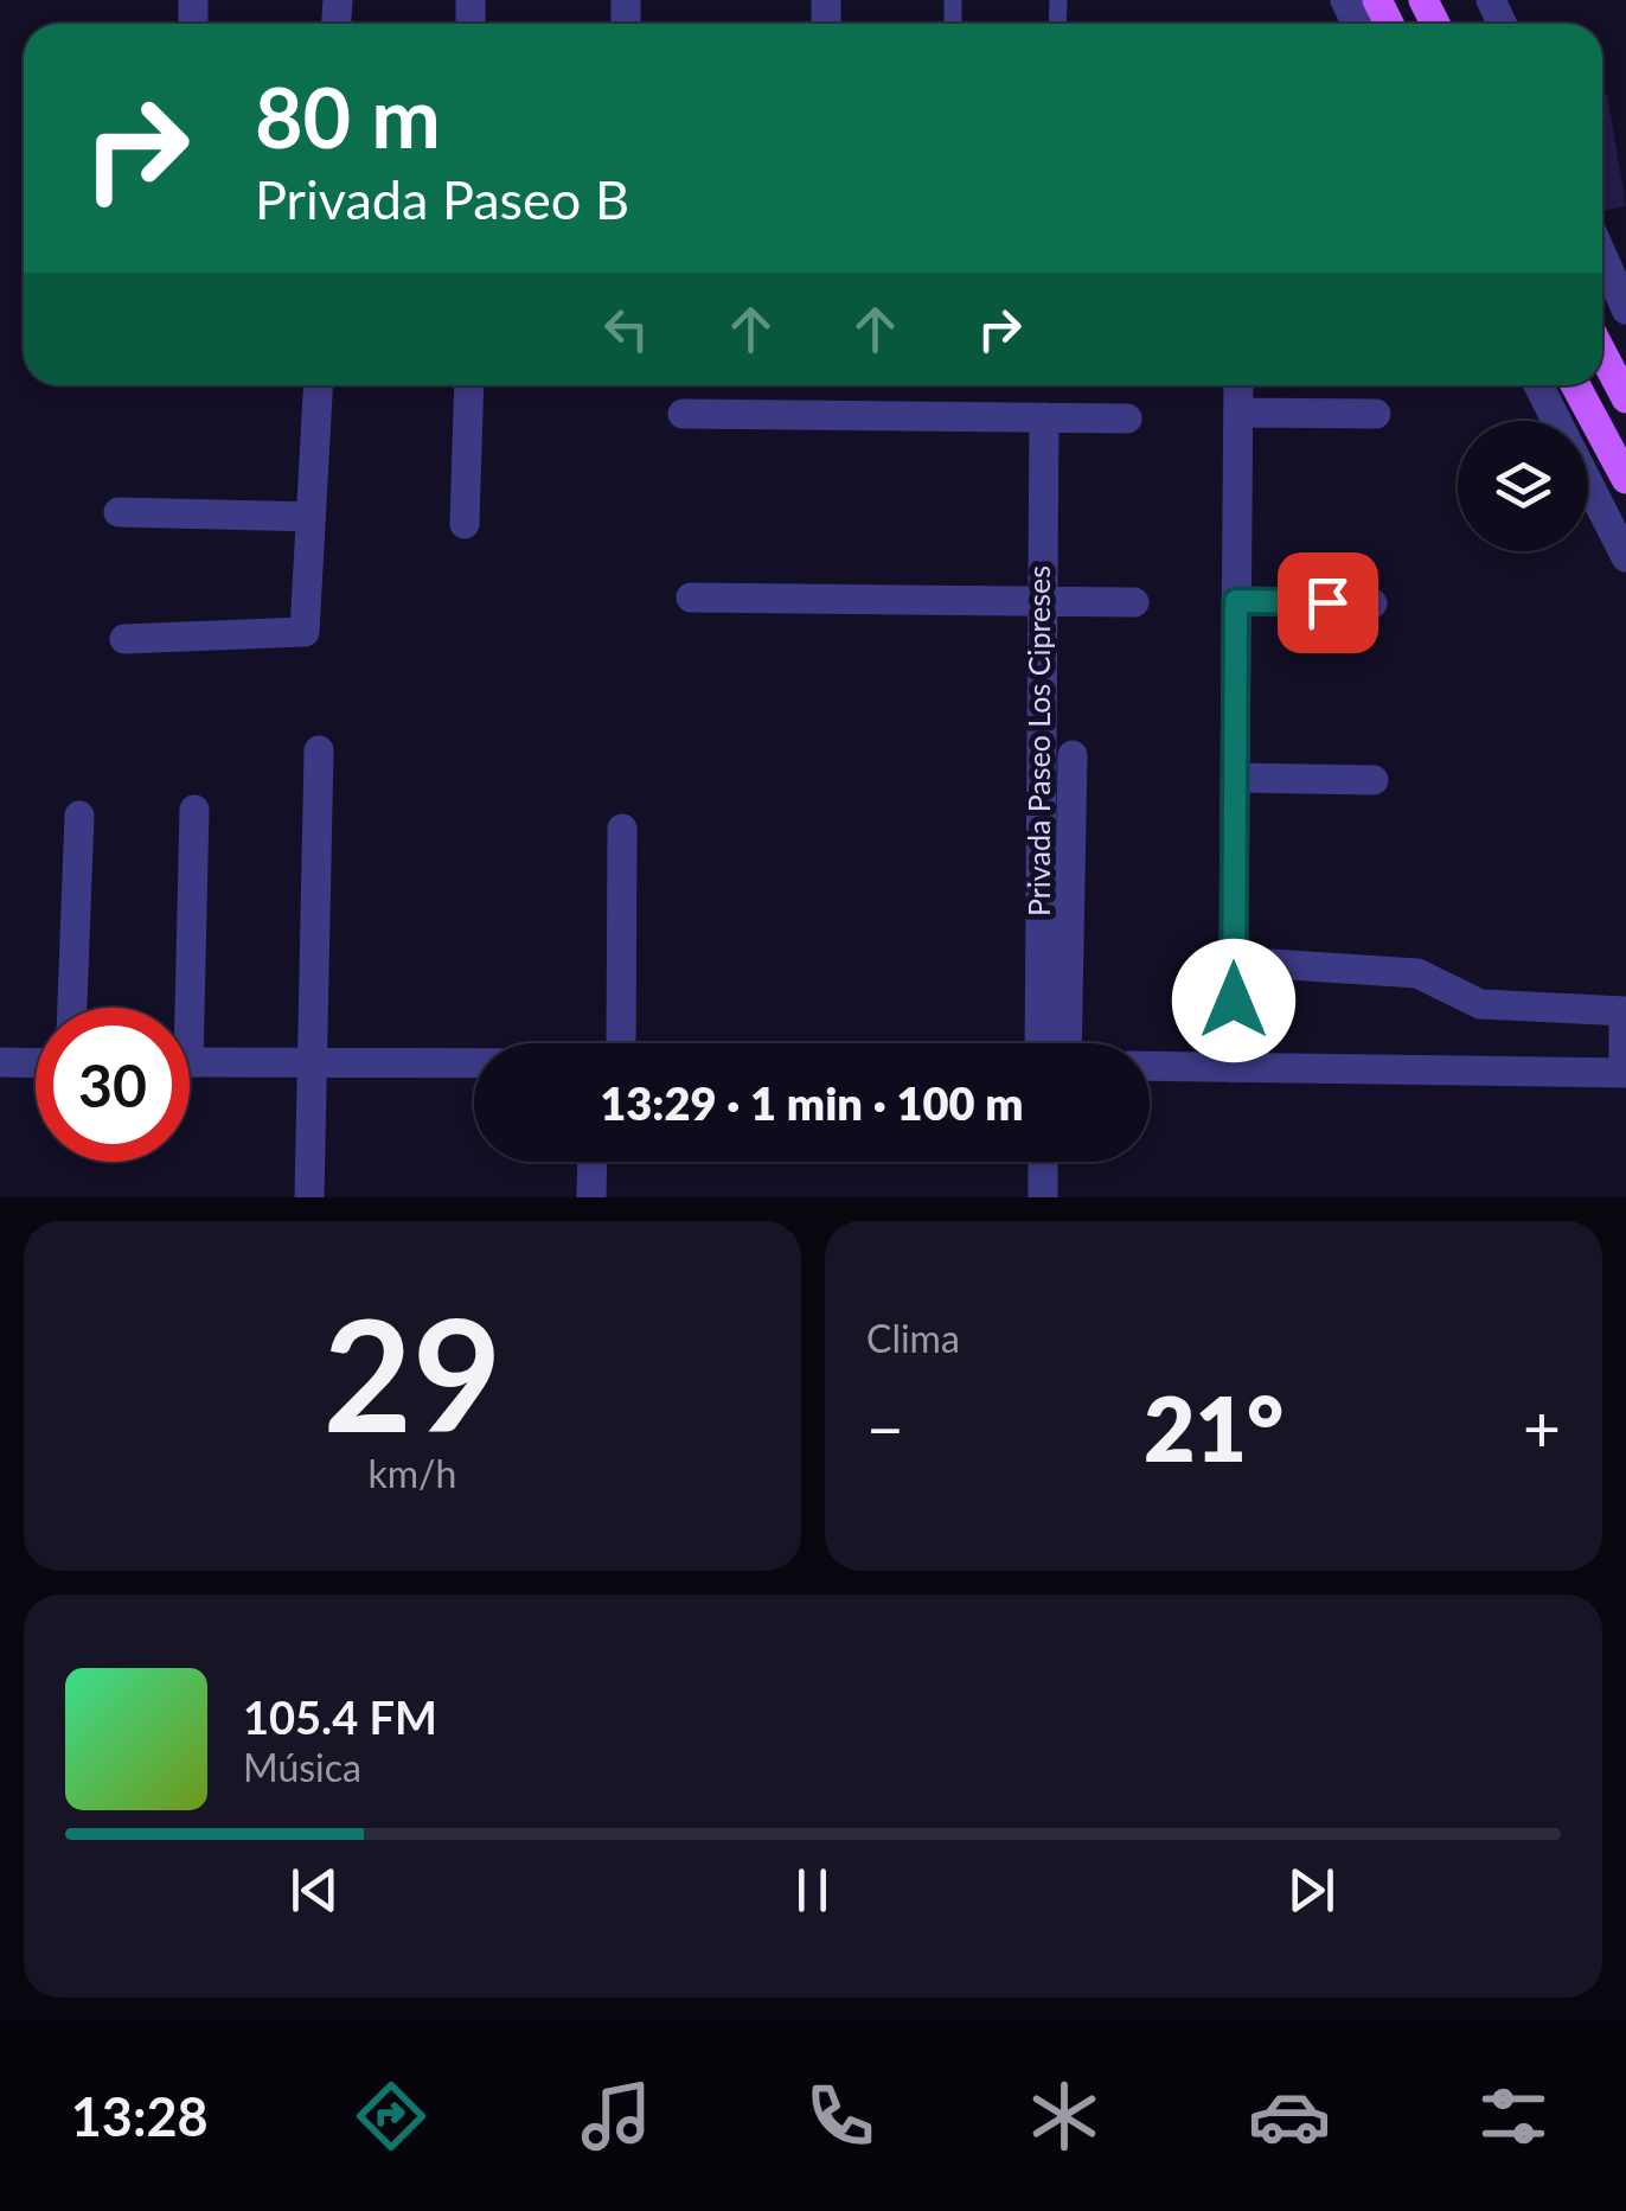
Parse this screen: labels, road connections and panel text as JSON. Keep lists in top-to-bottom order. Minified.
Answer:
{"streets":{"street":["Privada Paseo Los Cipreses"]},"page":{"turn":["80 m","Privada Paseo B"],"limit":"30","trip":"13:29 · 1 min · 100 m","tile":[["29","km/h"],"Clima"],"heat":["−","21°","+"],"song":["105.4 FM","Música"],"tabs":"13:28"}}
